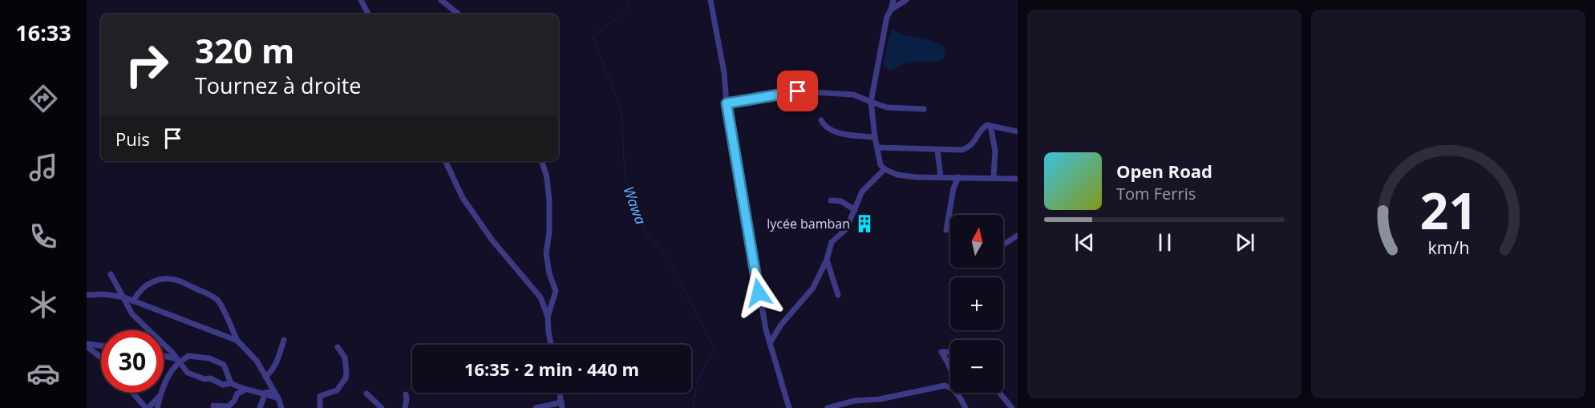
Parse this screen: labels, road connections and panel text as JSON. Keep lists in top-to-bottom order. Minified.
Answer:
{"water":["Wawa"],"places":{"building":["lycée bamban"]},"north":"top","page":{"tabs":"16:33","turn":["320 m","Tournez à droite"],"then":"Puis","song":["Open Road","Tom Ferris"],"map_buttons":["+","−"],"limit":"30","trip":"16:35 · 2 min · 440 m","gauge":["21","km/h"]}}
